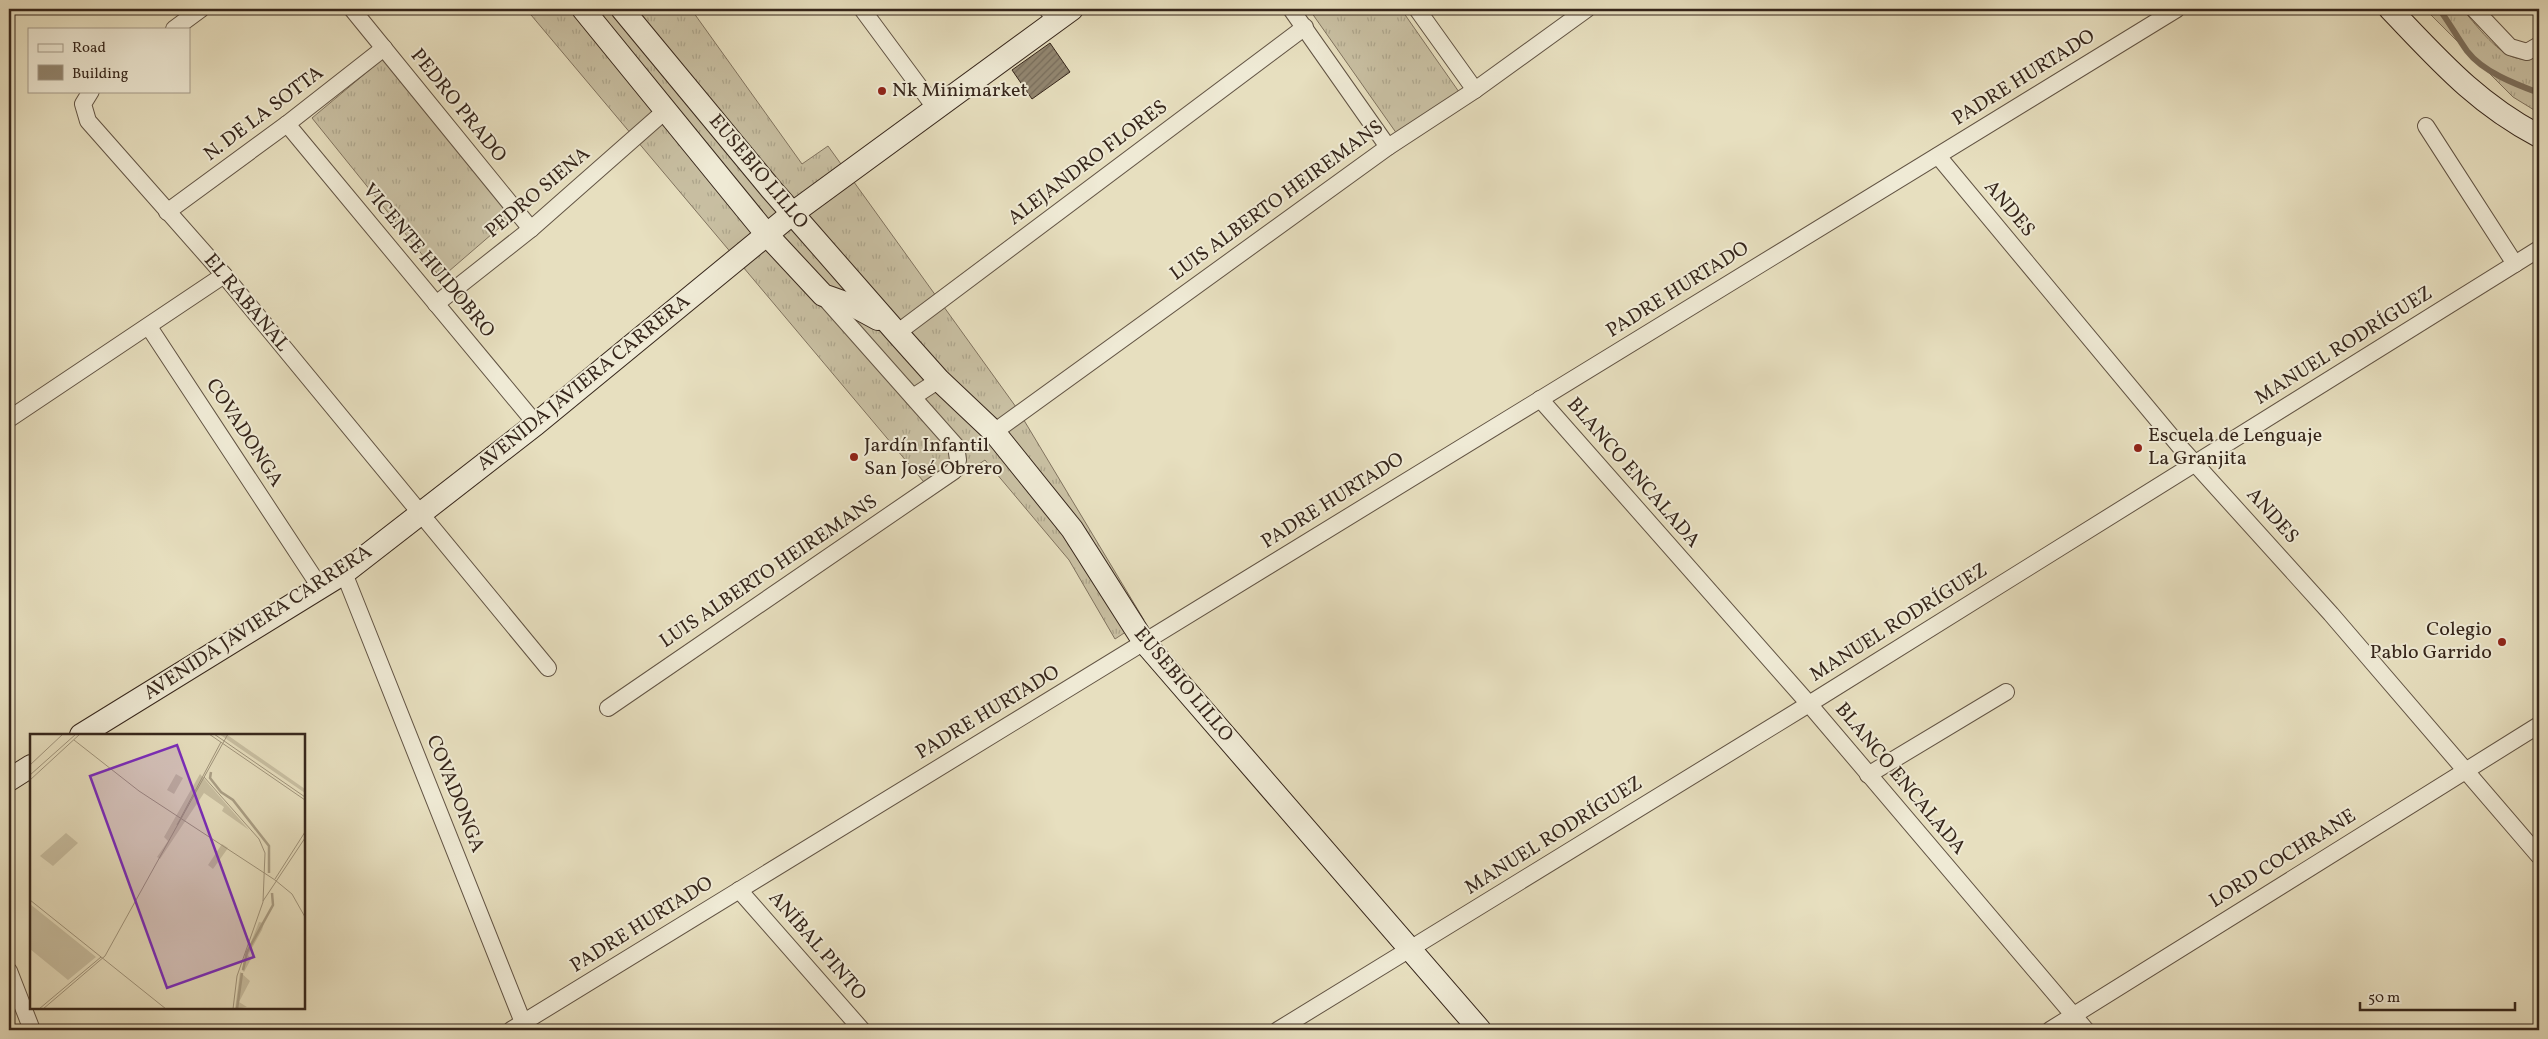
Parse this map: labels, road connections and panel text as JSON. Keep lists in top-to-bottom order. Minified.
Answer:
{"streets":{"street":["PADRE HURTADO","PEDRO PRADO","N. DE LA SOTTA","ALEJANDRO FLORES","EUSEBIO LILLO","PEDRO SIENA","LUIS ALBERTO HEIREMANS","ANDES","VICENTE HUIDOBRO","EL RABANAL","MANUEL RODRÍGUEZ","AVENIDA JAVIERA CARRERA","COVADONGA","BLANCO ENCALADA","LORD COCHRANE","ANÍBAL PINTO"]},"crossings":[["PADRE HURTADO","EUSEBIO LILLO"],["PADRE HURTADO","ANDES"],["PADRE HURTADO","COVADONGA"],["PADRE HURTADO","BLANCO ENCALADA"],["PADRE HURTADO","ANÍBAL PINTO"],["PEDRO PRADO","N. DE LA SOTTA"],["PEDRO PRADO","PEDRO SIENA"],["N. DE LA SOTTA","VICENTE HUIDOBRO"],["N. DE LA SOTTA","EL RABANAL"],["ALEJANDRO FLORES","EUSEBIO LILLO"],["EUSEBIO LILLO","PEDRO SIENA"],["EUSEBIO LILLO","LUIS ALBERTO HEIREMANS"],["EUSEBIO LILLO","MANUEL RODRÍGUEZ"],["EUSEBIO LILLO","AVENIDA JAVIERA CARRERA"],["PEDRO SIENA","VICENTE HUIDOBRO"],["ANDES","MANUEL RODRÍGUEZ"],["ANDES","LORD COCHRANE"],["VICENTE HUIDOBRO","AVENIDA JAVIERA CARRERA"],["EL RABANAL","AVENIDA JAVIERA CARRERA"],["MANUEL RODRÍGUEZ","BLANCO ENCALADA"],["AVENIDA JAVIERA CARRERA","COVADONGA"],["BLANCO ENCALADA","LORD COCHRANE"]],"places":["Nk Minimarket","Escuela de Lenguaje La Granjita","Jardín Infantil San José Obrero","Colegio Pablo Garrido"],"legend":["Road","Building"],"scale_bar":"50 m"}
